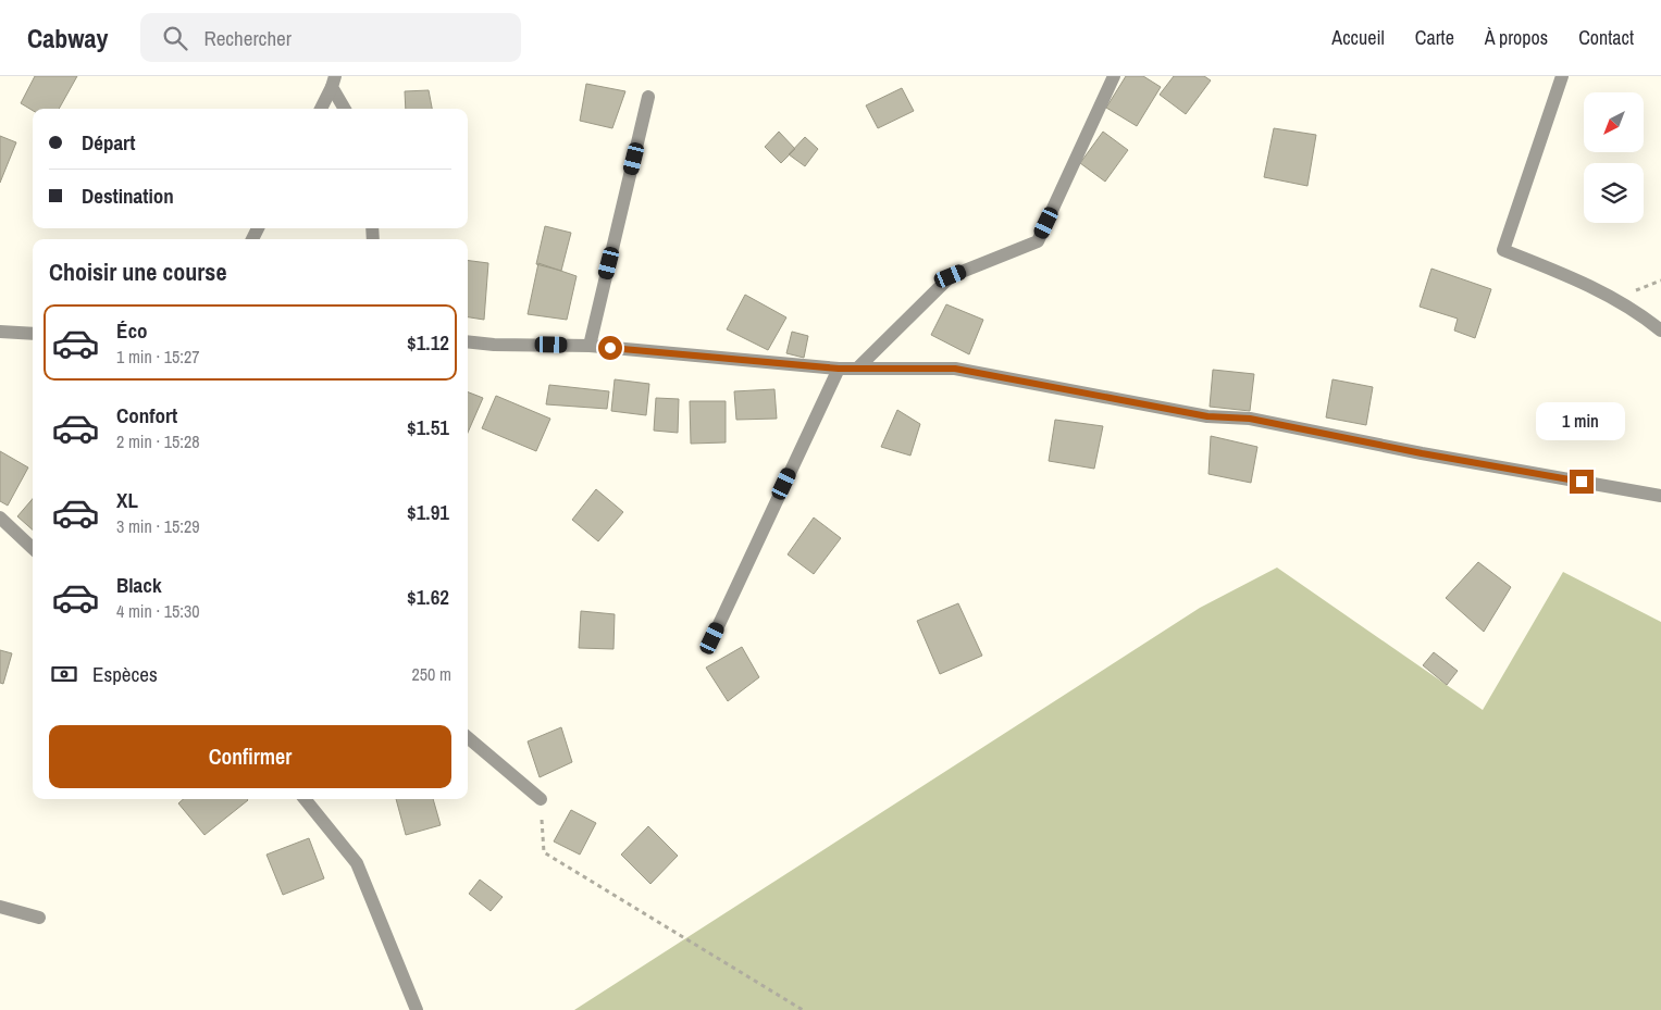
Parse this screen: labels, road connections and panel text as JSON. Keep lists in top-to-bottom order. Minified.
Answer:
{"north":"bottom left","page":{"header":"Cabway","search":"Rechercher","nav":["Accueil","Carte","À propos","Contact"],"banner":["Départ","Destination"],"heading":"Choisir une course","list":[{"name":"Éco","note":"1 min · 15:27","value":"$1.12"},{"name":"Confort","note":"2 min · 15:28","value":"$1.51"},{"name":"XL","note":"3 min · 15:29","value":"$1.91"},{"name":"Black","note":"4 min · 15:30","value":"$1.62"}],"bubble":"1 min","pay":["Espèces","250 m"],"buttons":"Confirmer"}}
